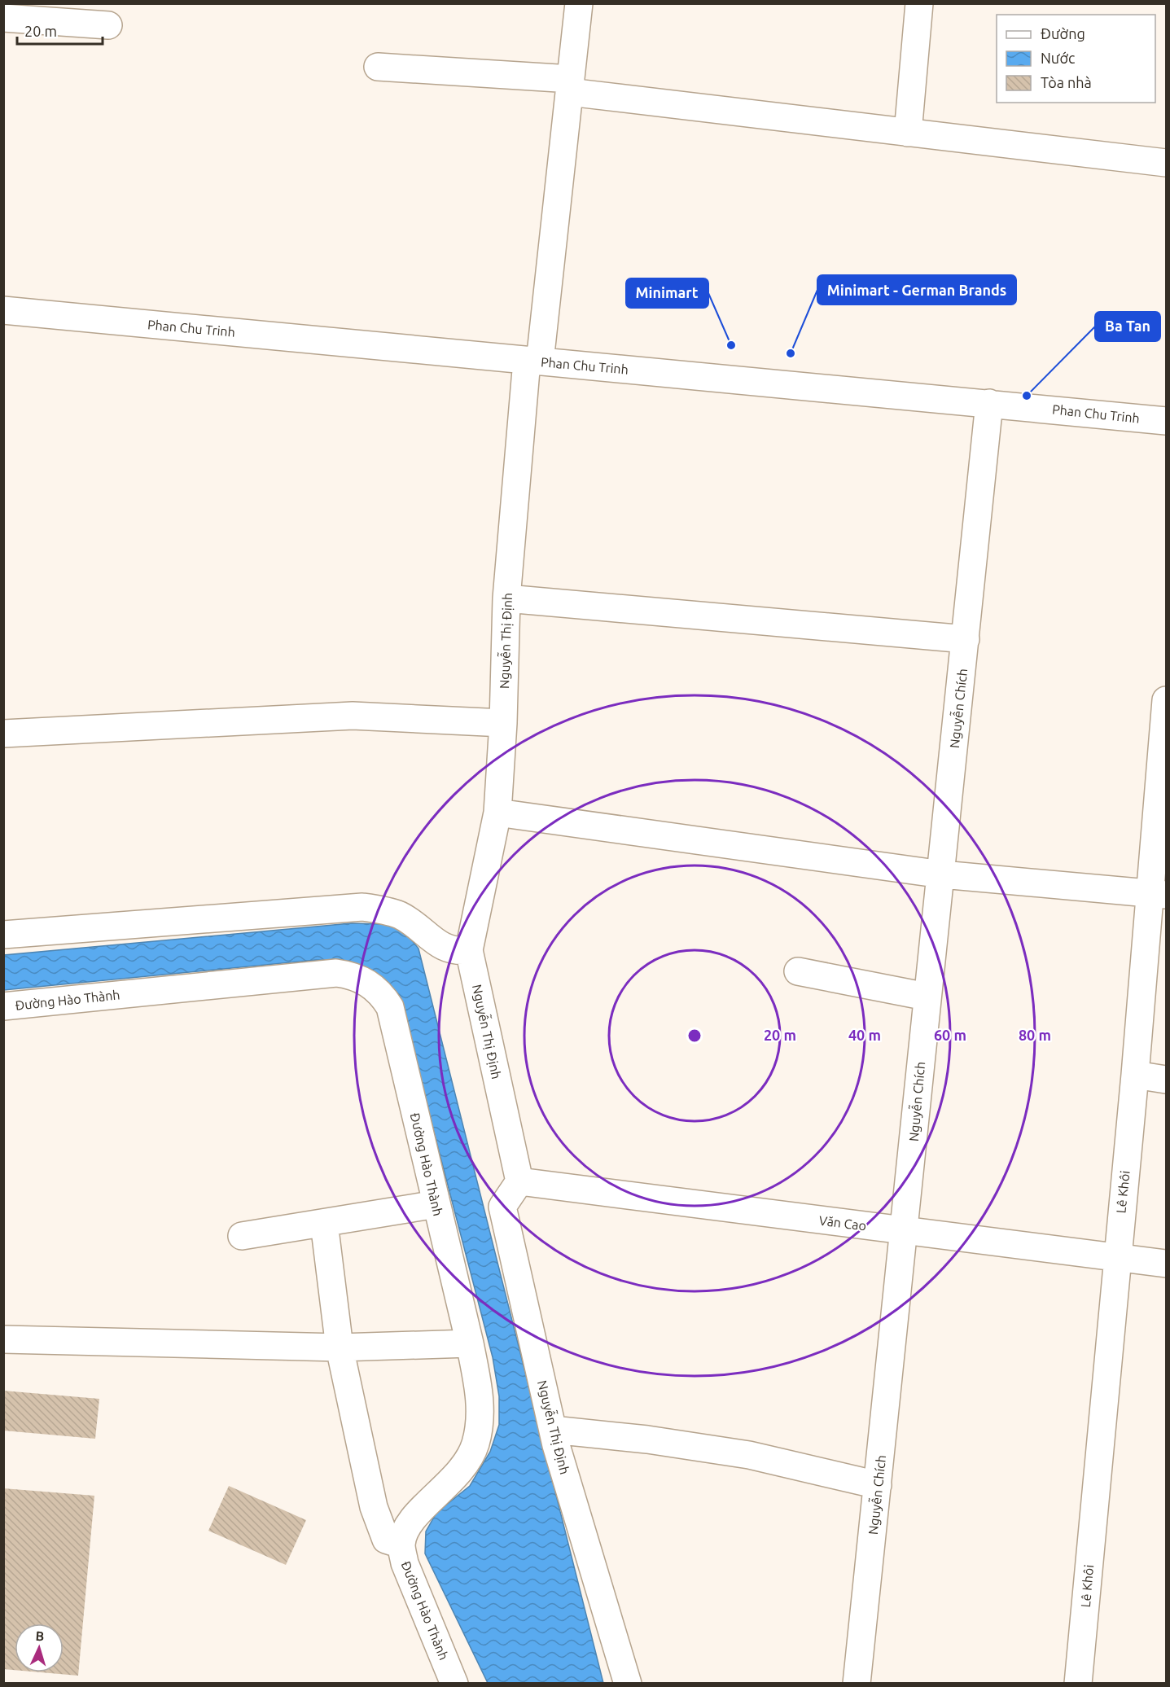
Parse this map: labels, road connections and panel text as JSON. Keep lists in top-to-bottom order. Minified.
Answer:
{"streets":{"street":["Phan Chu Trinh","Nguyễn Thị Định","Nguyễn Chích","Đường Hào Thành","Lê Khôi","Văn Cao"]},"crossings":[["Phan Chu Trinh","Nguyễn Thị Định"],["Phan Chu Trinh","Nguyễn Chích"],["Nguyễn Thị Định","Văn Cao"],["Nguyễn Chích","Văn Cao"],["Lê Khôi","Văn Cao"]],"places":["Minimart","Minimart - German Brands","Ba Tan"],"legend":["Đường","Nước","Tòa nhà"],"scale_bar":"20 m","north":"top","rings":["20 m","40 m","60 m","80 m"]}
